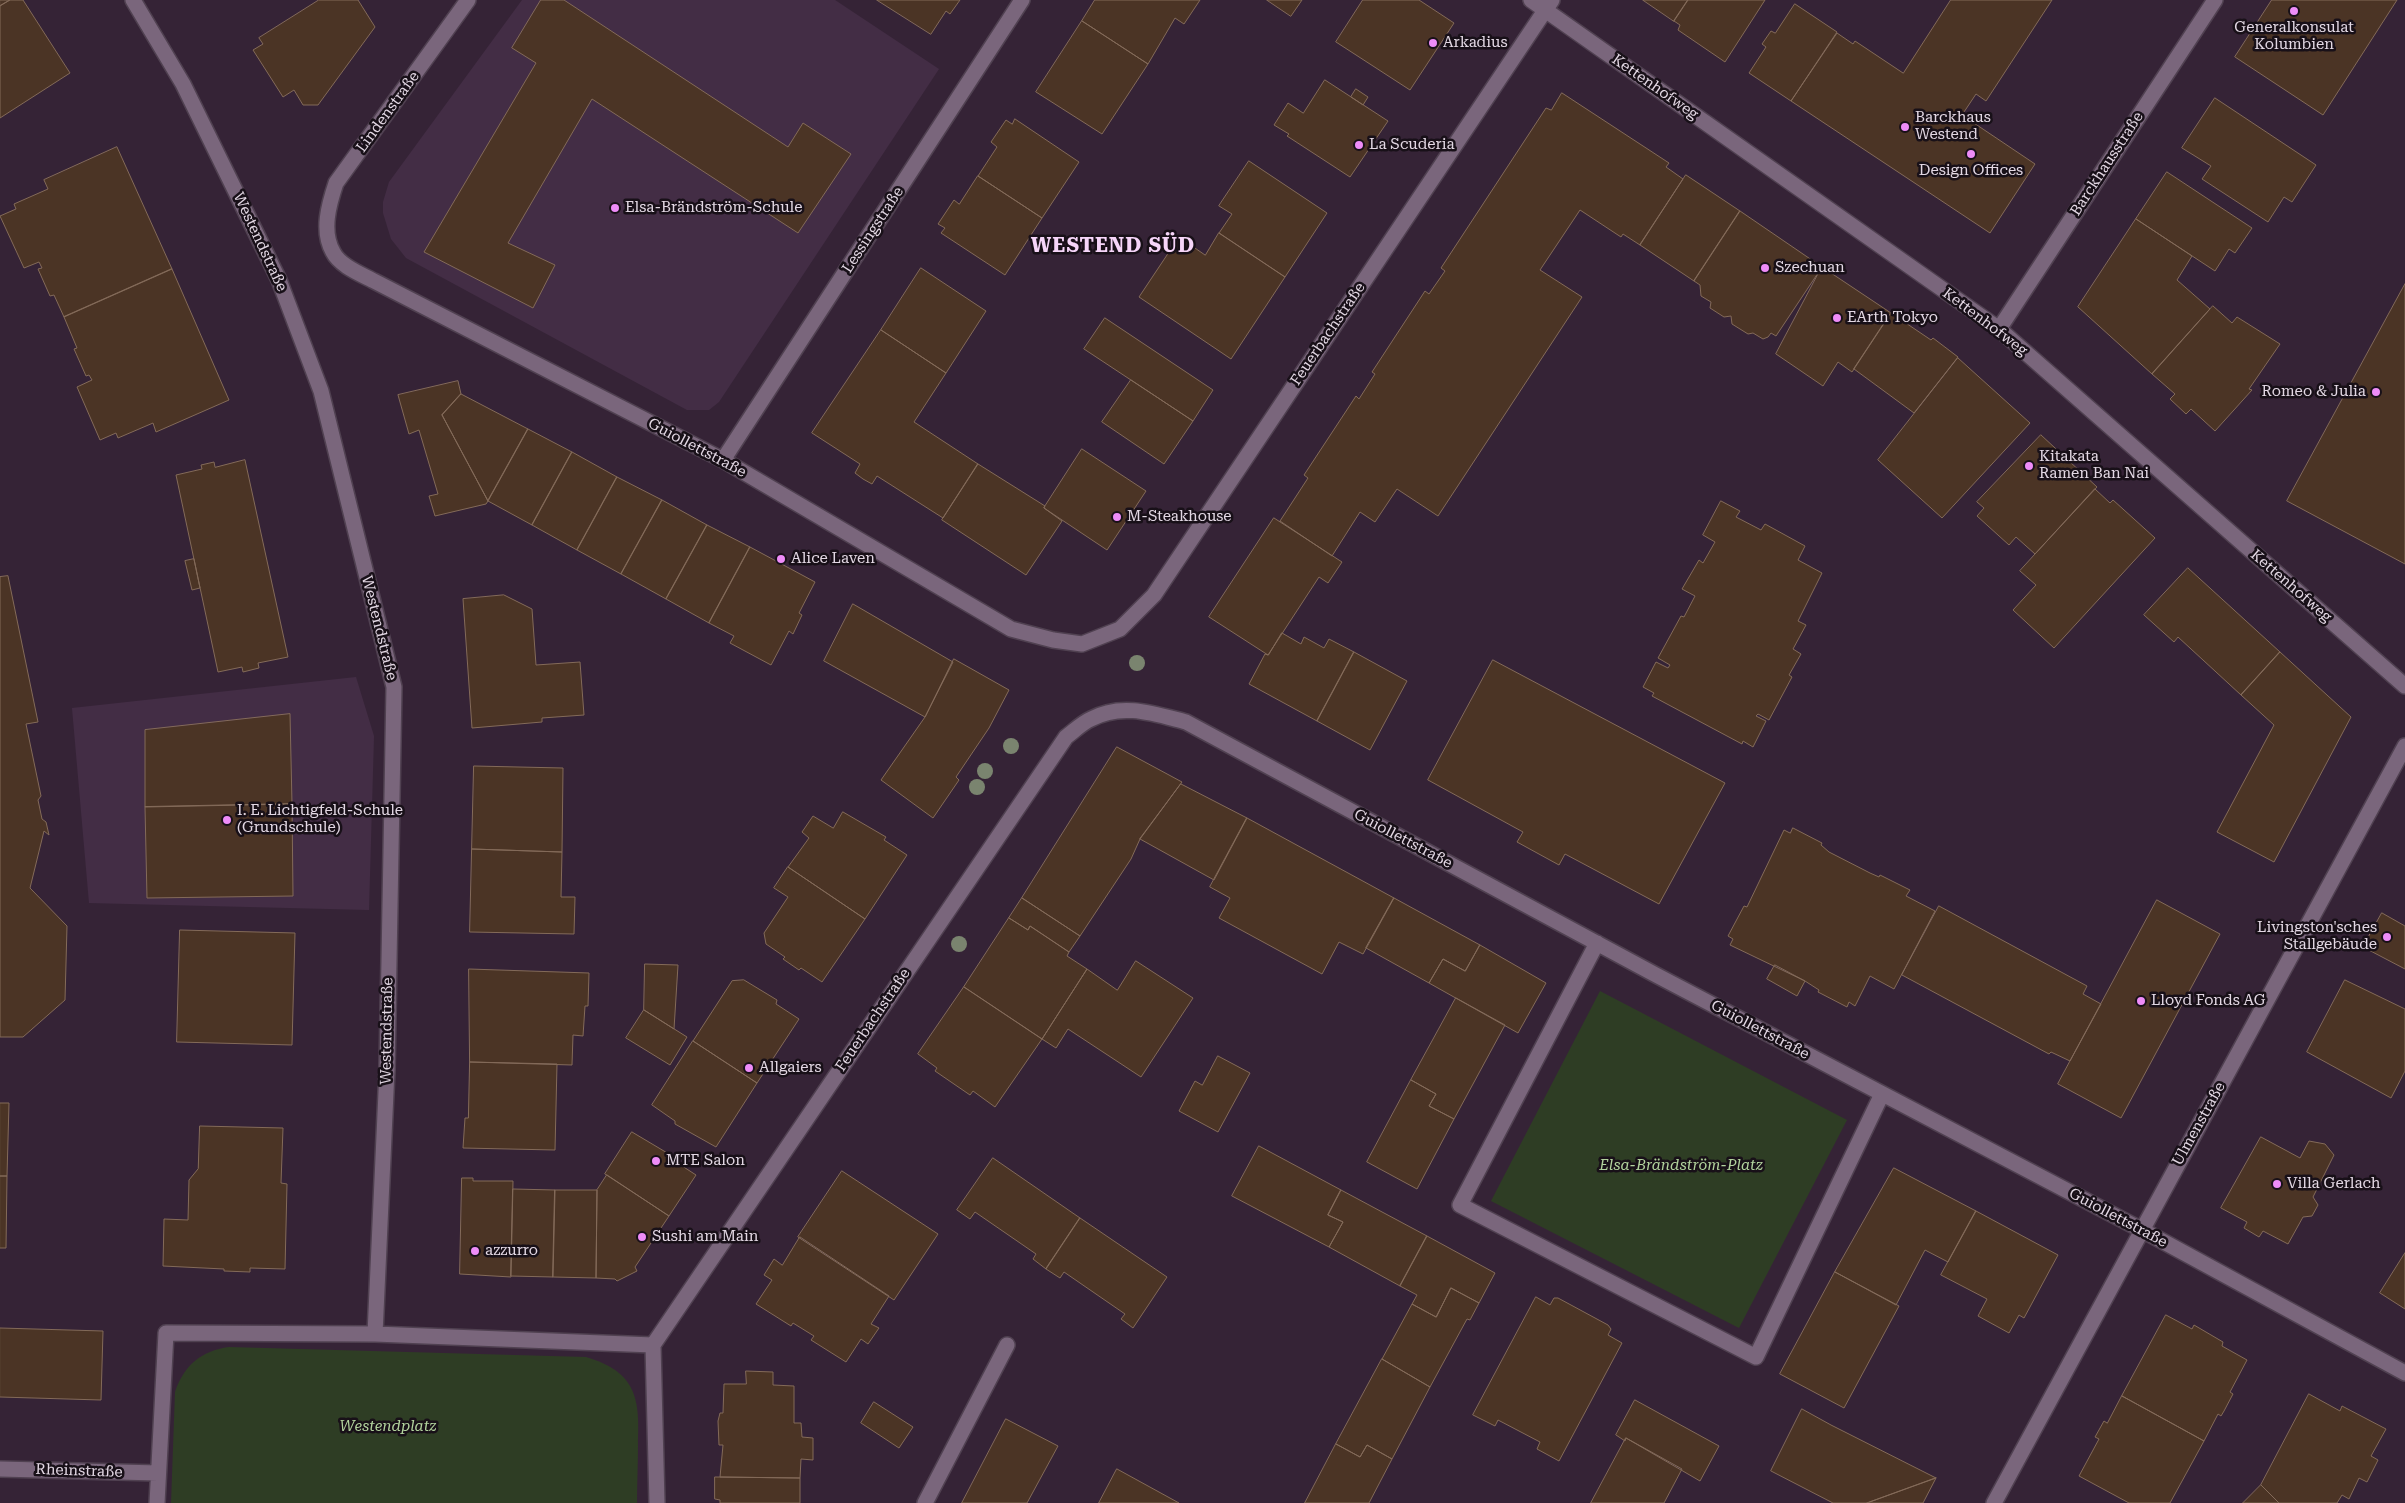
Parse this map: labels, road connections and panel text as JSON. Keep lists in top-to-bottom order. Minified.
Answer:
{"streets":{"street":["Kettenhofweg","Lindenstraße","Barckhausstraße","Lessingstraße","Westendstraße","Feuerbachstraße","Guiollettstraße","Ulmenstraße","Rheinstraße"]},"crossings":[["Kettenhofweg","Barckhausstraße"],["Kettenhofweg","Feuerbachstraße"],["Lindenstraße","Guiollettstraße"],["Lessingstraße","Guiollettstraße"],["Feuerbachstraße","Guiollettstraße"],["Guiollettstraße","Ulmenstraße"]],"districts":["WESTEND SÜD"],"parks":["Elsa-Brändström-Platz","Westendplatz"],"places":["Generalkonsulat Kolumbien","Arkadius","Barckhaus Westend","La Scuderia","Design Offices","Elsa-Brändström-Schule","Szechuan","EArth Tokyo","Romeo & Julia","Kitakata Ramen Ban Nai","M-Steakhouse","Alice Laven","I. E. Lichtigfeld-Schule (Grundschule)","Livingston'sches Stallgebäude","Lloyd Fonds AG","Allgaiers","MTE Salon","Villa Gerlach","Sushi am Main","azzurro"]}
